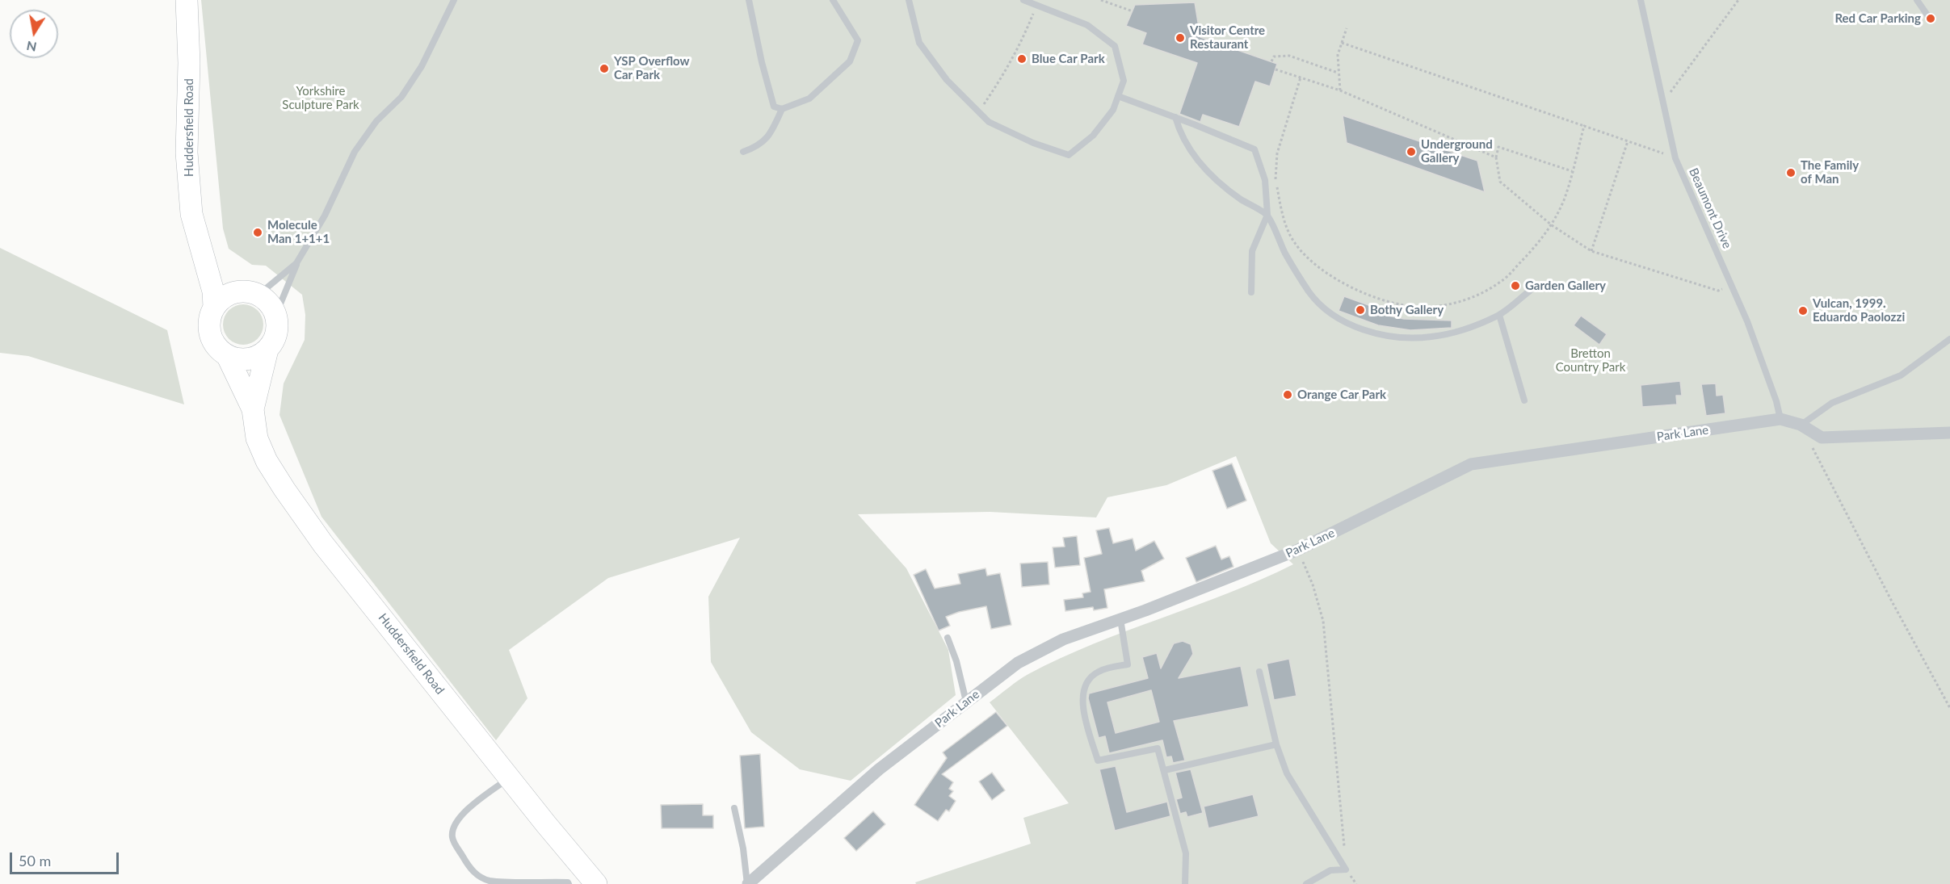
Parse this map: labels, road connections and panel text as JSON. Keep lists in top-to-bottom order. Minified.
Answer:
{"streets":{"highway":["Huddersfield Road"],"street":["Park Lane"],"lane":["Beaumont Drive"]},"crossings":[["Beaumont Drive","Park Lane"]],"parks":["Yorkshire Sculpture Park","Bretton Country Park"],"places":["Red Car Parking","Visitor Centre Restaurant","Blue Car Park","YSP Overflow Car Park","Underground Gallery","The Family of Man","Molecule Man 1+1+1","Garden Gallery","Bothy Gallery","Vulcan, 1999. Eduardo Paolozzi","Orange Car Park"],"scale_bar":"50 m","north":"bottom"}
